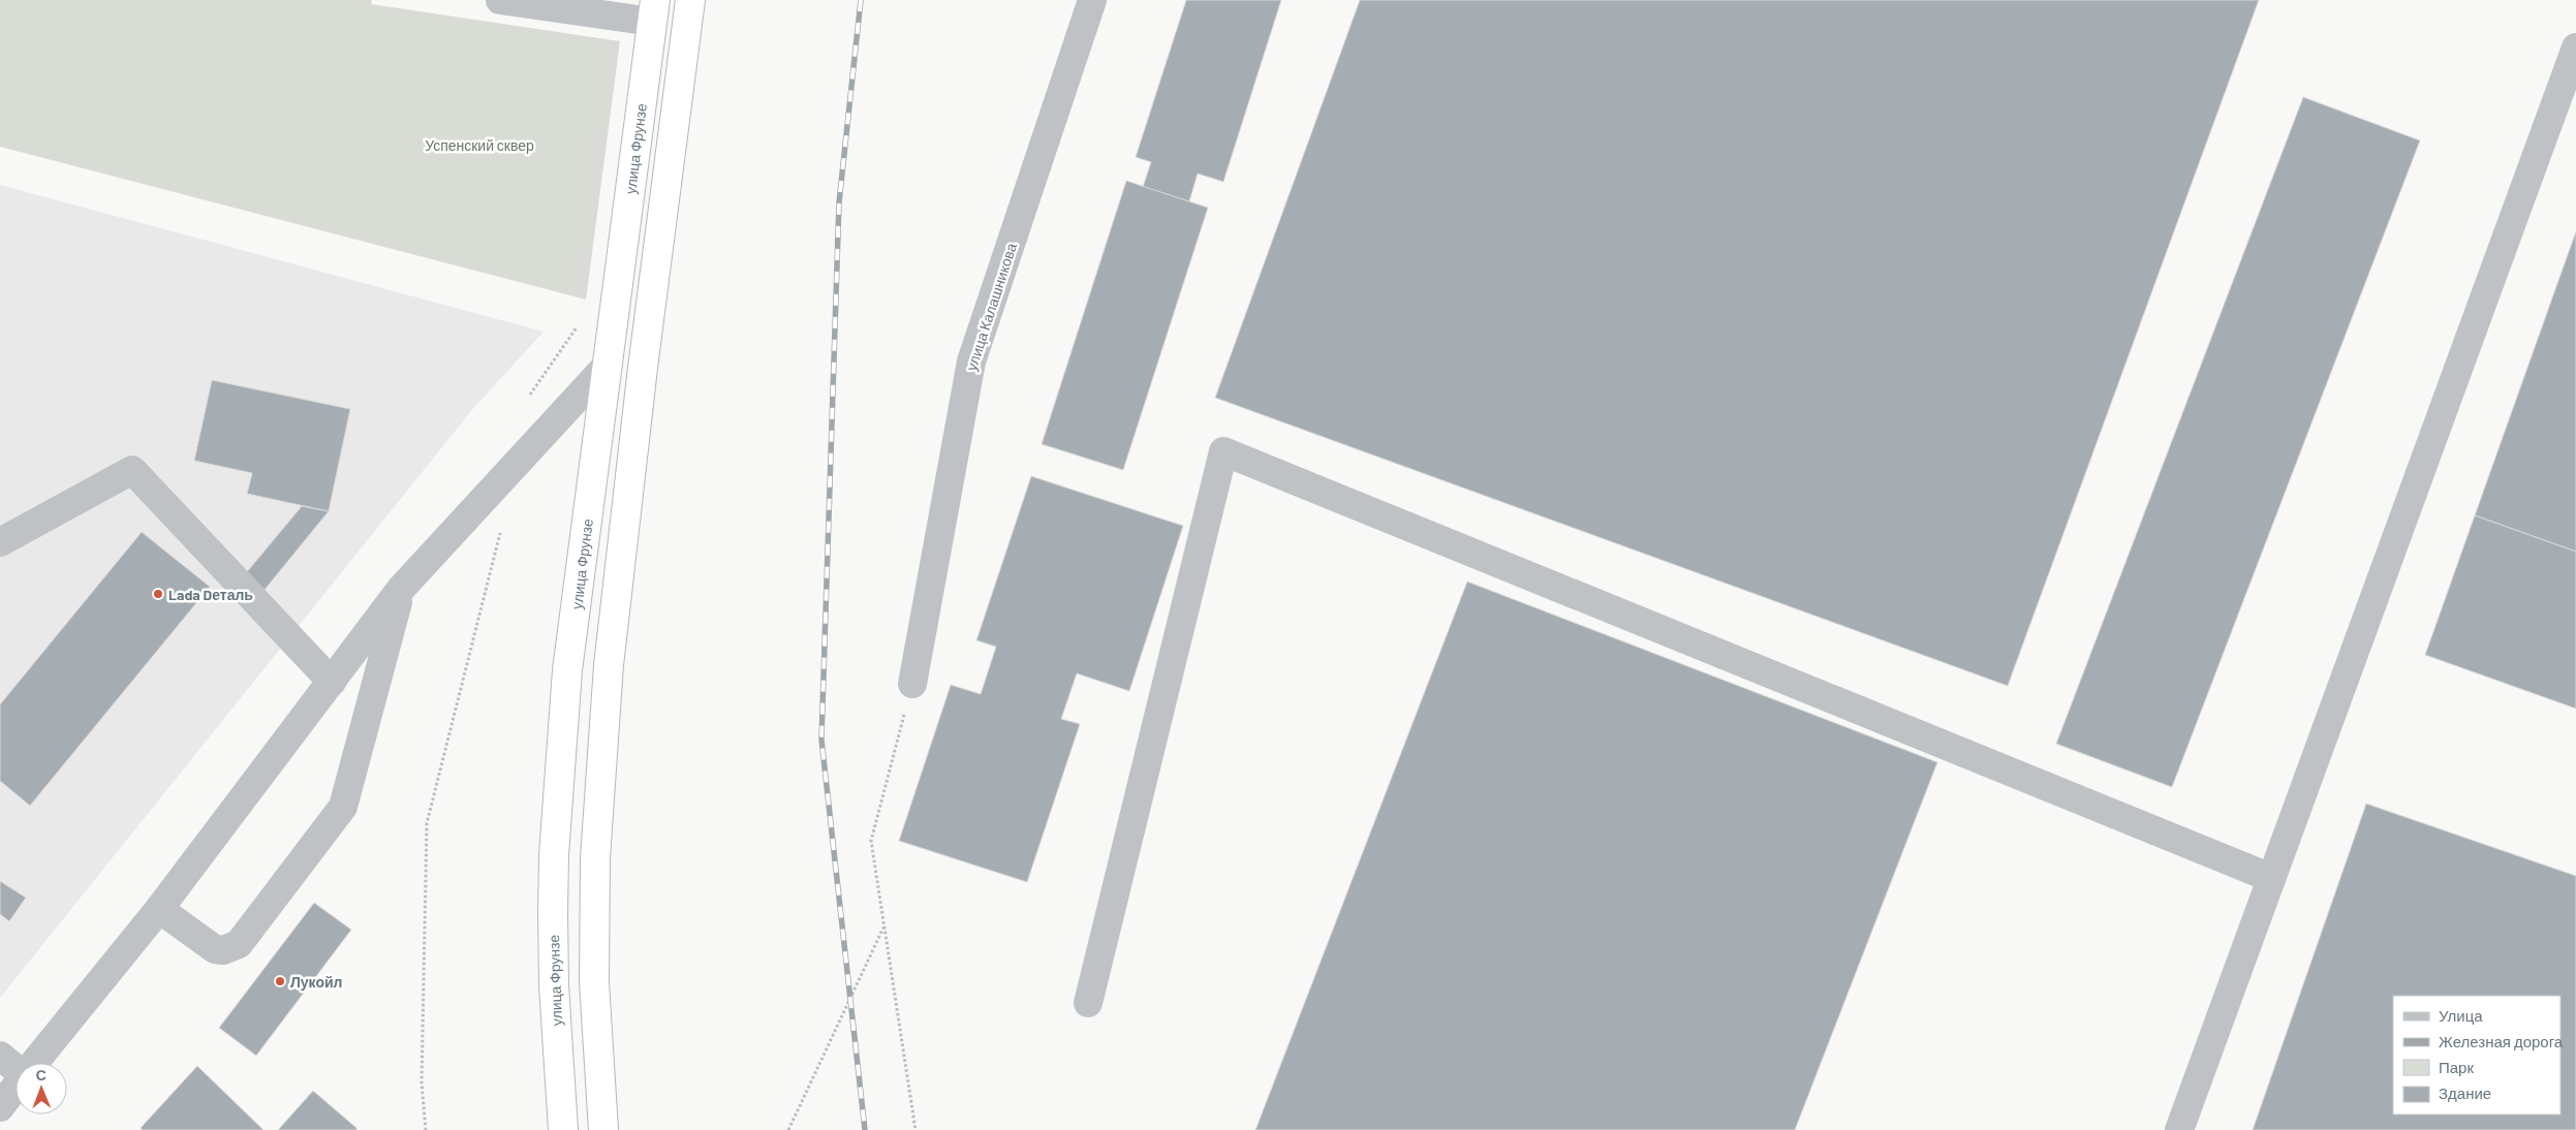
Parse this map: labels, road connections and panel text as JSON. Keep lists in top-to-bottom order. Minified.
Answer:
{"streets":{"highway":["улица Фрунзе"],"street":["улица Калашникова"]},"parks":["Успенский сквер"],"places":["Lada Dеталь","Лукойл"],"legend":["Улица","Железная дорога","Парк","Здание"],"north":"top"}
